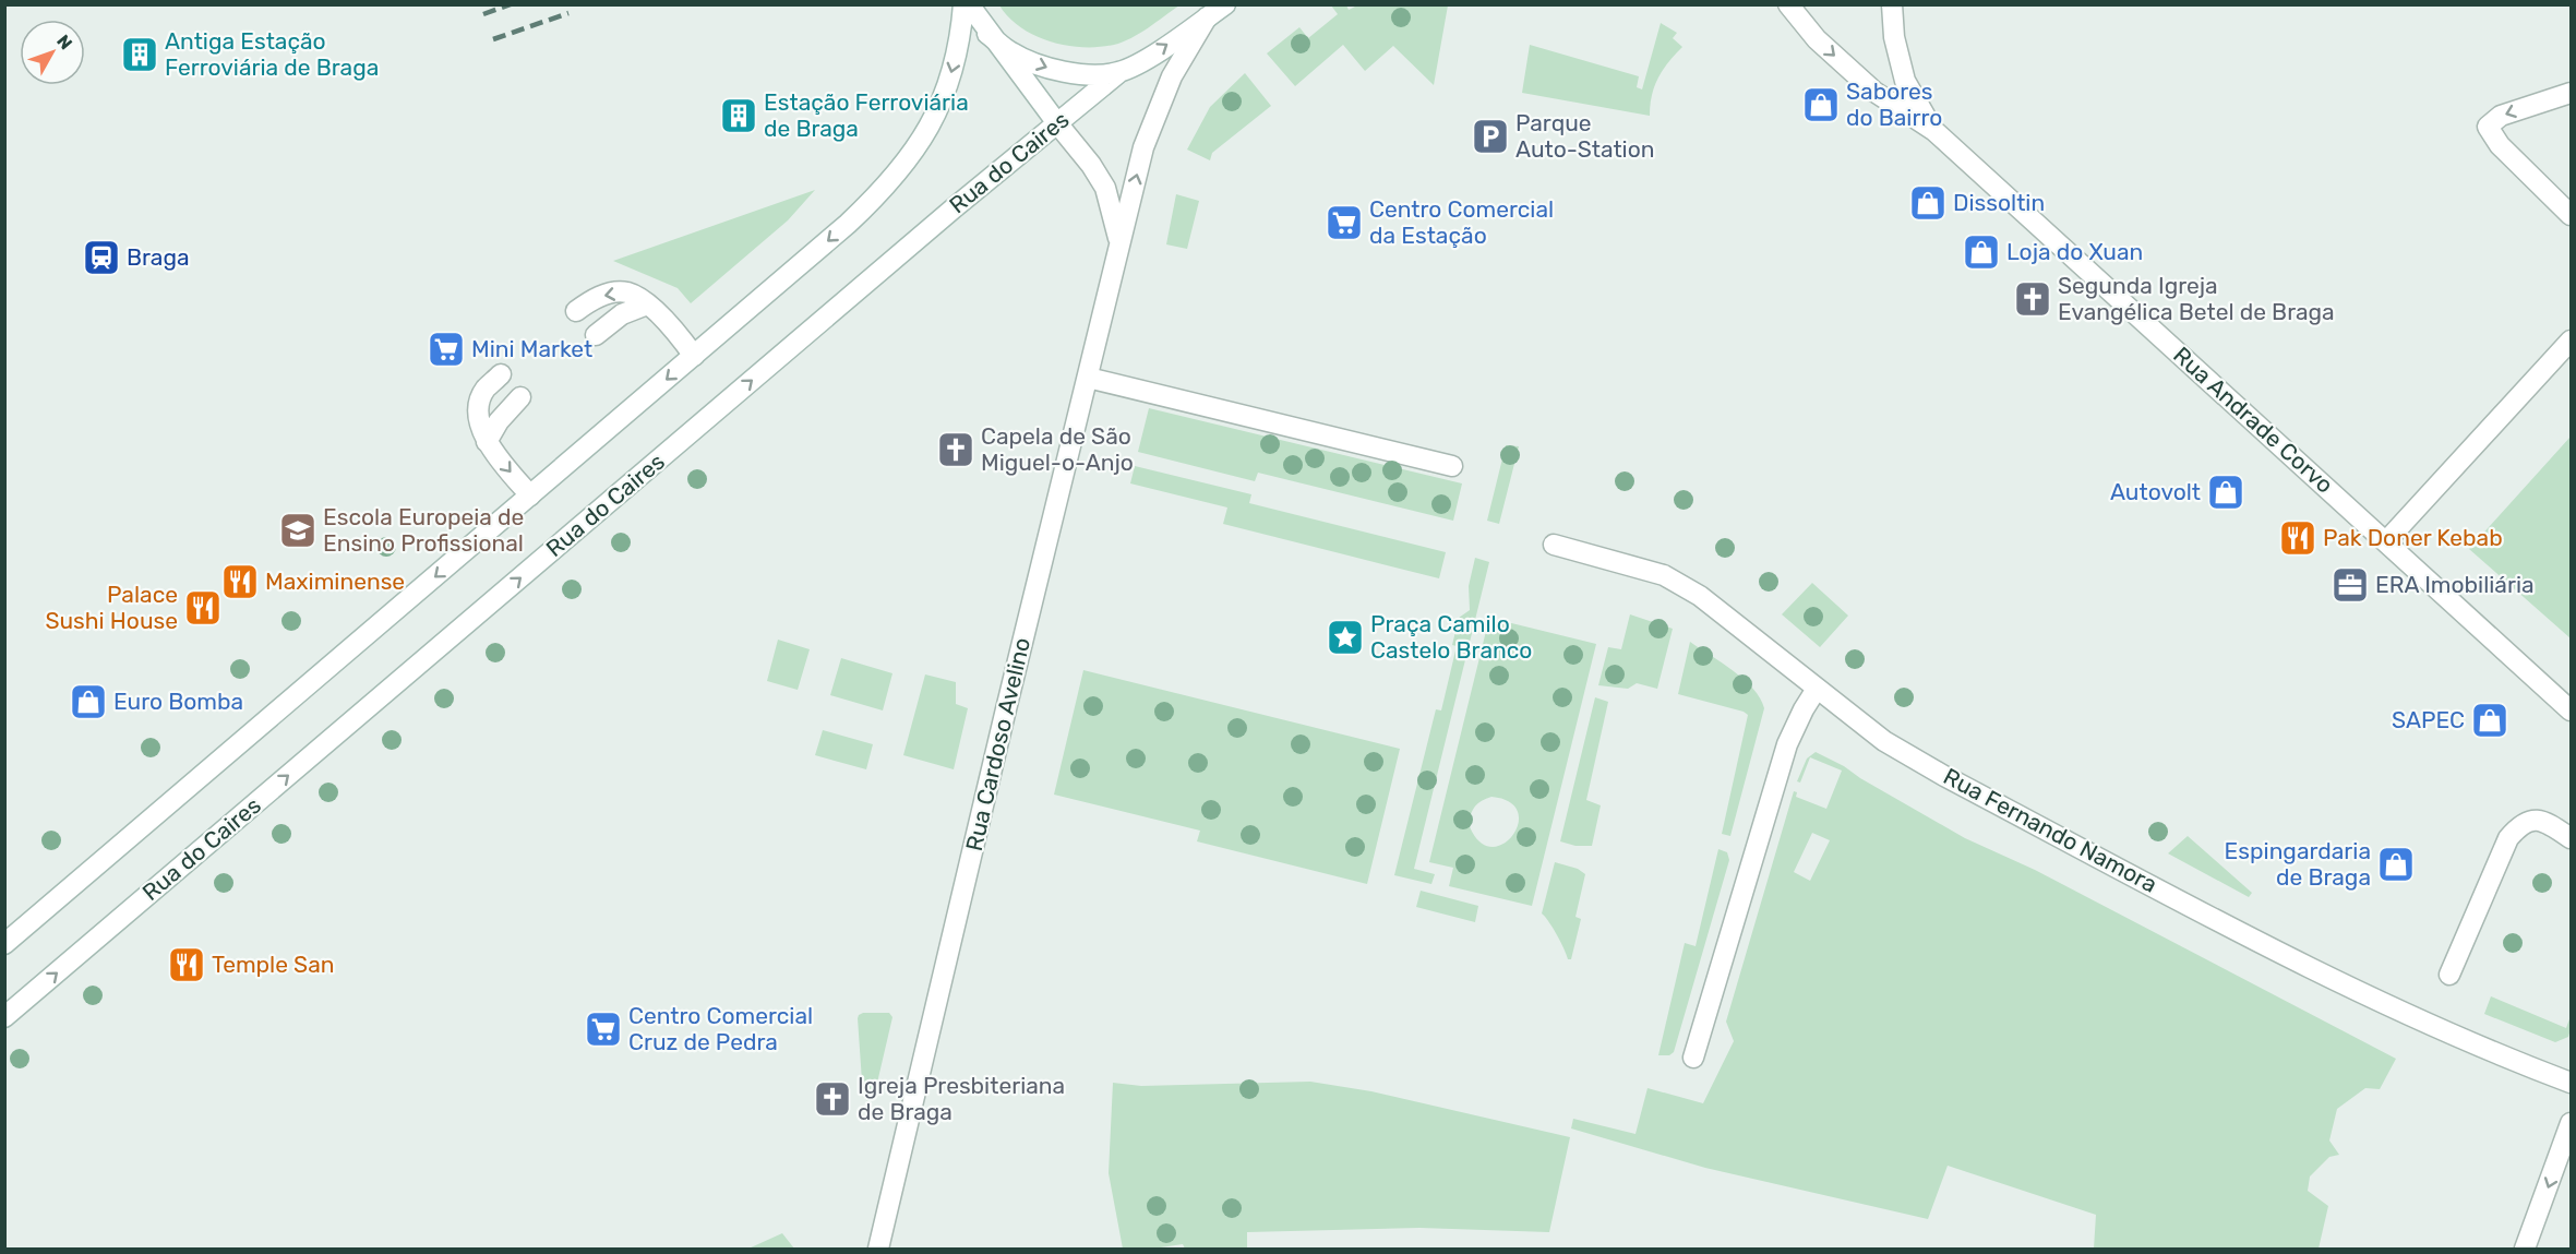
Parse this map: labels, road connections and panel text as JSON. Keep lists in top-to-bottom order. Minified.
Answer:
{"streets":{"street":["Rua do Caires","Rua Andrade Corvo","Rua Cardoso Avelino","Rua Fernando Namora"]},"crossings":[["Rua do Caires","Rua Cardoso Avelino"]],"places":{"building":["Antiga Estação Ferroviária de Braga","Estação Ferroviária de Braga"],"shop":["Sabores do Bairro","Dissoltin","Loja do Xuan","Autovolt","Euro Bomba","SAPEC","Espingardaria de Braga"],"parking":["Parque Auto-Station"],"supermarket":["Centro Comercial da Estação","Mini Market","Centro Comercial Cruz de Pedra"],"station":["Braga"],"church":["Segunda Igreja Evangélica Betel de Braga","Capela de São Miguel-o-Anjo","Igreja Presbiteriana de Braga"],"school or university":["Escola Europeia de Ensino Profissional"],"restaurant":["Pak Doner Kebab","Maximinense","Palace Sushi House","Temple San"],"office":["ERA Imobiliária"],"place":["Praça Camilo Castelo Branco"]},"north":"top right"}
